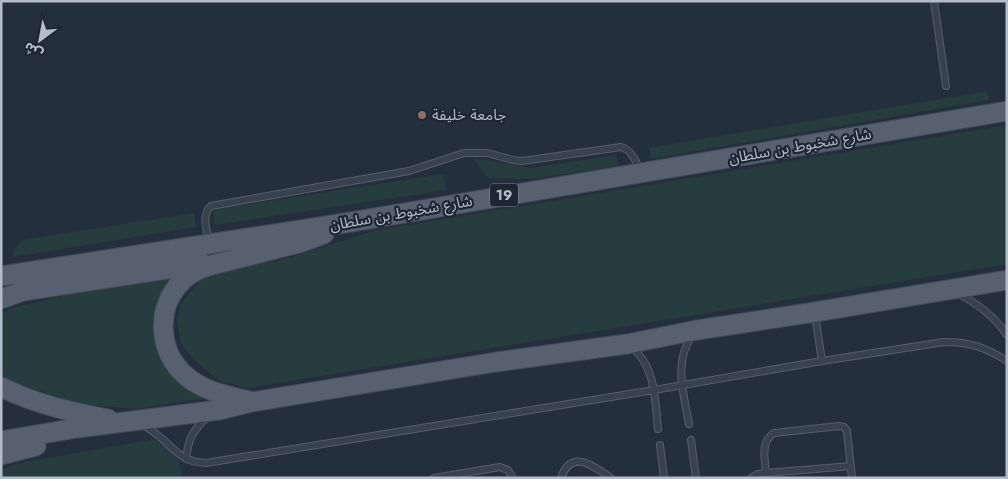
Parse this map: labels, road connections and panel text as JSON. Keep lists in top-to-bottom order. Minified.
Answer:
{"streets":{"main road":["شارع شخبوط بن سلطان","19"]},"places":["جامعة خليفة"],"north":"bottom left"}
